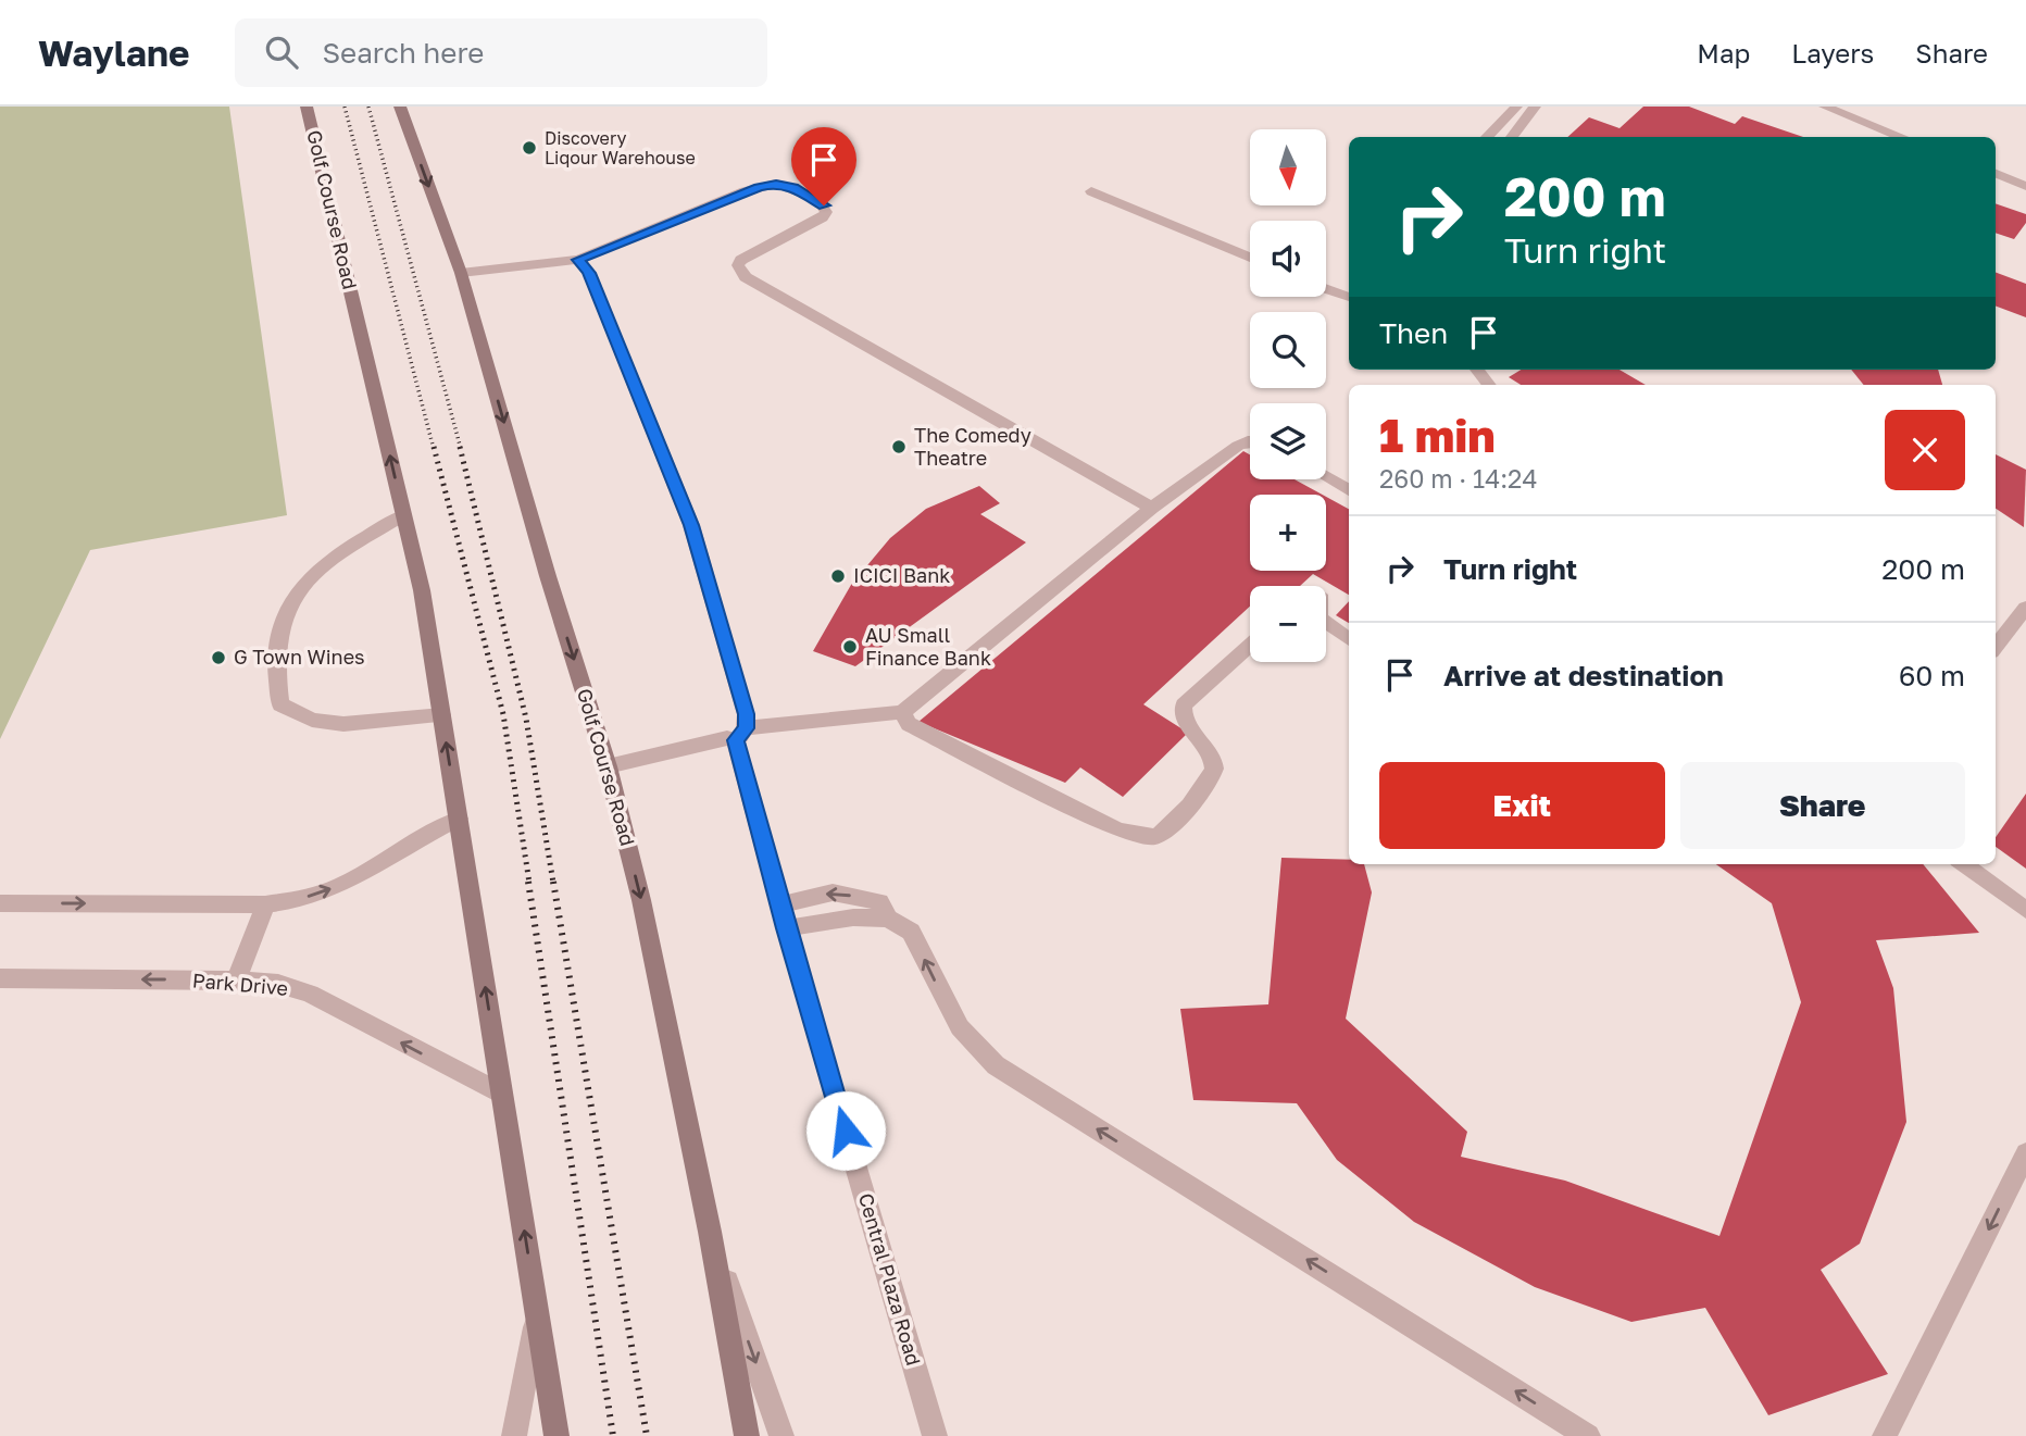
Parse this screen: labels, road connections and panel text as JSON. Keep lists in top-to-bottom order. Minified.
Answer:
{"streets":{"main road":["Golf Course Road"],"street":["Park Drive","Central Plaza Road"]},"crossings":[["Golf Course Road","Park Drive"]],"places":["Discovery Liqour Warehouse","The Comedy Theatre","ICICI Bank","AU Small Finance Bank","G Town Wines"],"north":"bottom","page":{"header":"Waylane","search":"Search here","nav":["Map","Layers","Share"],"map_buttons":["+","−"],"turn":["200 m","Turn right"],"then":"Then","heading":["1 min","260 m · 14:24"],"list":[{"name":"Turn right","value":"200 m"},{"name":"Arrive at destination","value":"60 m"}],"buttons":["Exit","Share"]}}
